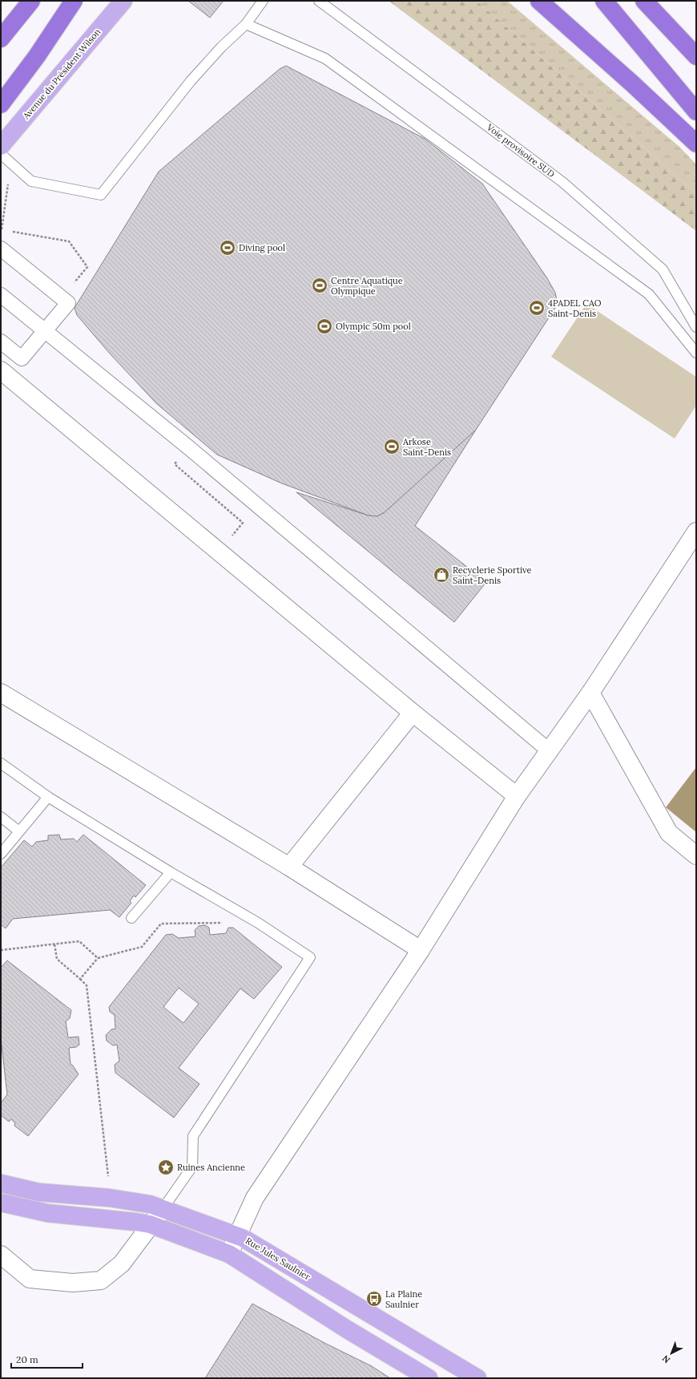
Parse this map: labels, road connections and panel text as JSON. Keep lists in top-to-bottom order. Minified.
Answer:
{"streets":{"main road":["Avenue du Président Wilson","Rue Jules Saulnier"],"lane":["Voie provisoire SUD"]},"places":{"sports":["Diving pool","Centre Aquatique Olympique","4PADEL CAO Saint-Denis","Olympic 50m pool","Arkose Saint-Denis"],"shop":["Recyclerie Sportive Saint-Denis"],"place":["Ruines Ancienne"],"bus stop":["La Plaine Saulnier"]},"scale_bar":"20 m","north":"bottom left"}
